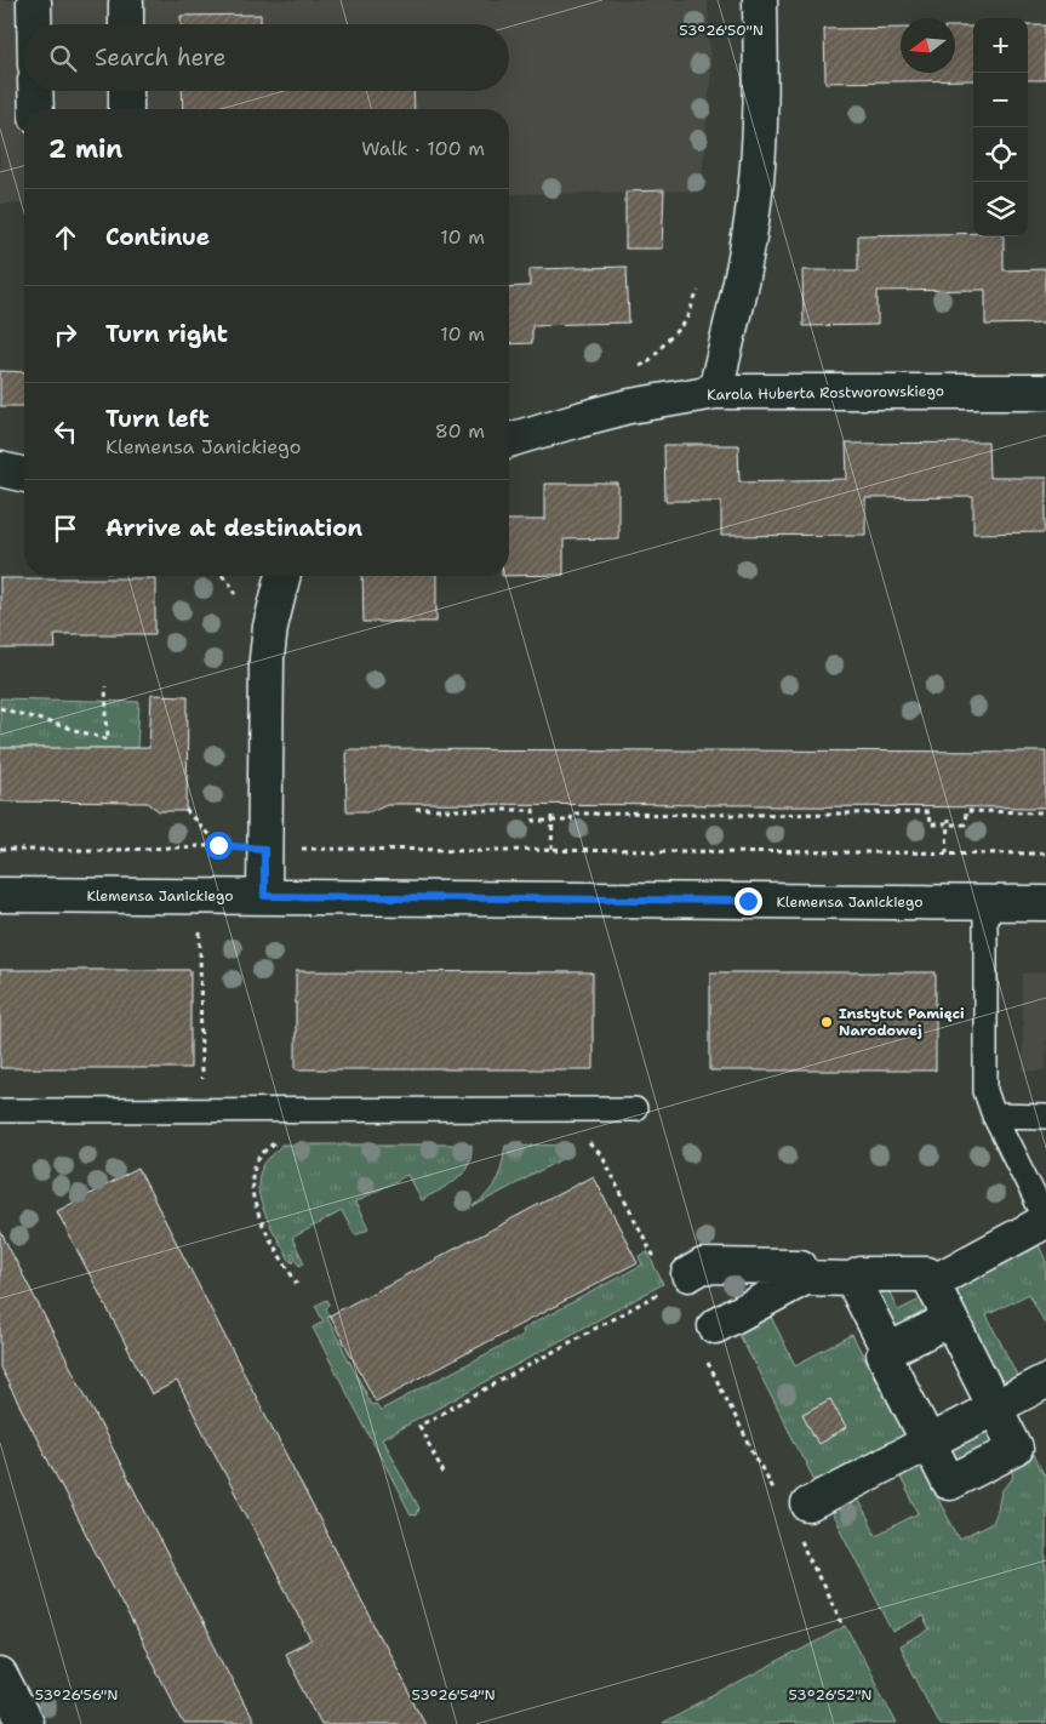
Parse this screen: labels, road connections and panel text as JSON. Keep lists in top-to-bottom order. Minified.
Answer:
{"streets":{"street":["Karola Huberta Rostworowskiego","Klemensa Janickiego"]},"places":["Instytut Pamięci Narodowej"],"north":"left","page":{"map_buttons":["+","−"],"search":"Search here","heading":["2 min","Walk · 100 m"],"list":[["Continue","10 m"],["Turn right","10 m"],["Turn left","Klemensa Janickiego","80 m"],"Arrive at destination"]},"coordinates":["53°26'50\"N","53°26'56\"N","53°26'54\"N","53°26'52\"N"]}
